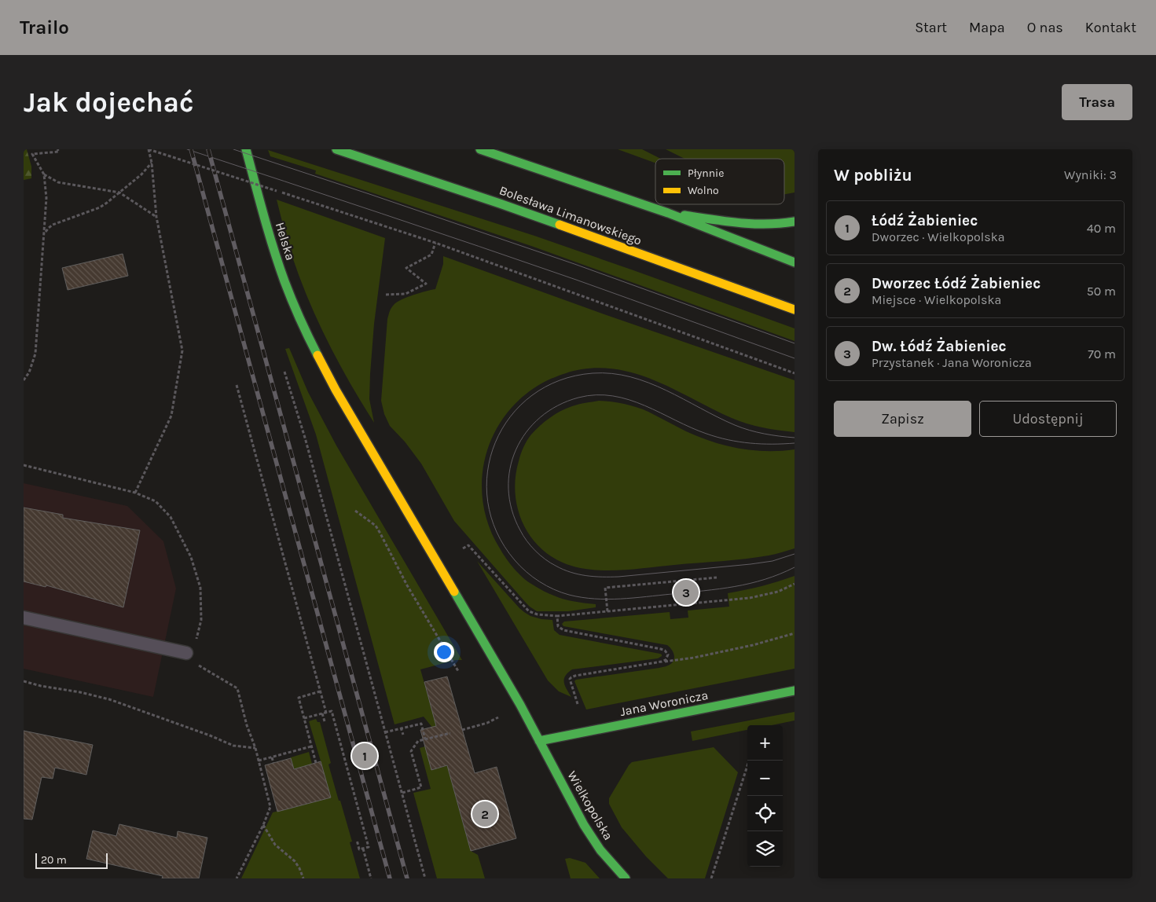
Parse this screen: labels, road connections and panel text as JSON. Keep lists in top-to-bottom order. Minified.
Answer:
{"streets":{"street":["Bolesława Limanowskiego","Helska","Jana Woronicza","Wielkopolska"]},"crossings":[["Helska","Jana Woronicza"],["Helska","Wielkopolska"],["Jana Woronicza","Wielkopolska"]],"legend":["Płynnie","Wolno"],"scale_bar":"20 m","page":{"header":"Trailo","nav":["Start","Mapa","O nas","Kontakt"],"buttons":["Trasa",["Zapisz","Udostępnij"]],"title":"Jak dojechać","heading":["W pobliżu","Wyniki: 3"],"list":[{"mark":"1","name":"Łódź Żabieniec","note":"Dworzec · Wielkopolska","value":"40 m"},{"mark":"2","name":"Dworzec Łódź Żabieniec","note":"Miejsce · Wielkopolska","value":"50 m"},{"mark":"3","name":"Dw. Łódź Żabieniec","note":"Przystanek · Jana Woronicza","value":"70 m"}],"pins":["3","1","2"],"map_buttons":["+","−"],"scale":"20 m"}}
